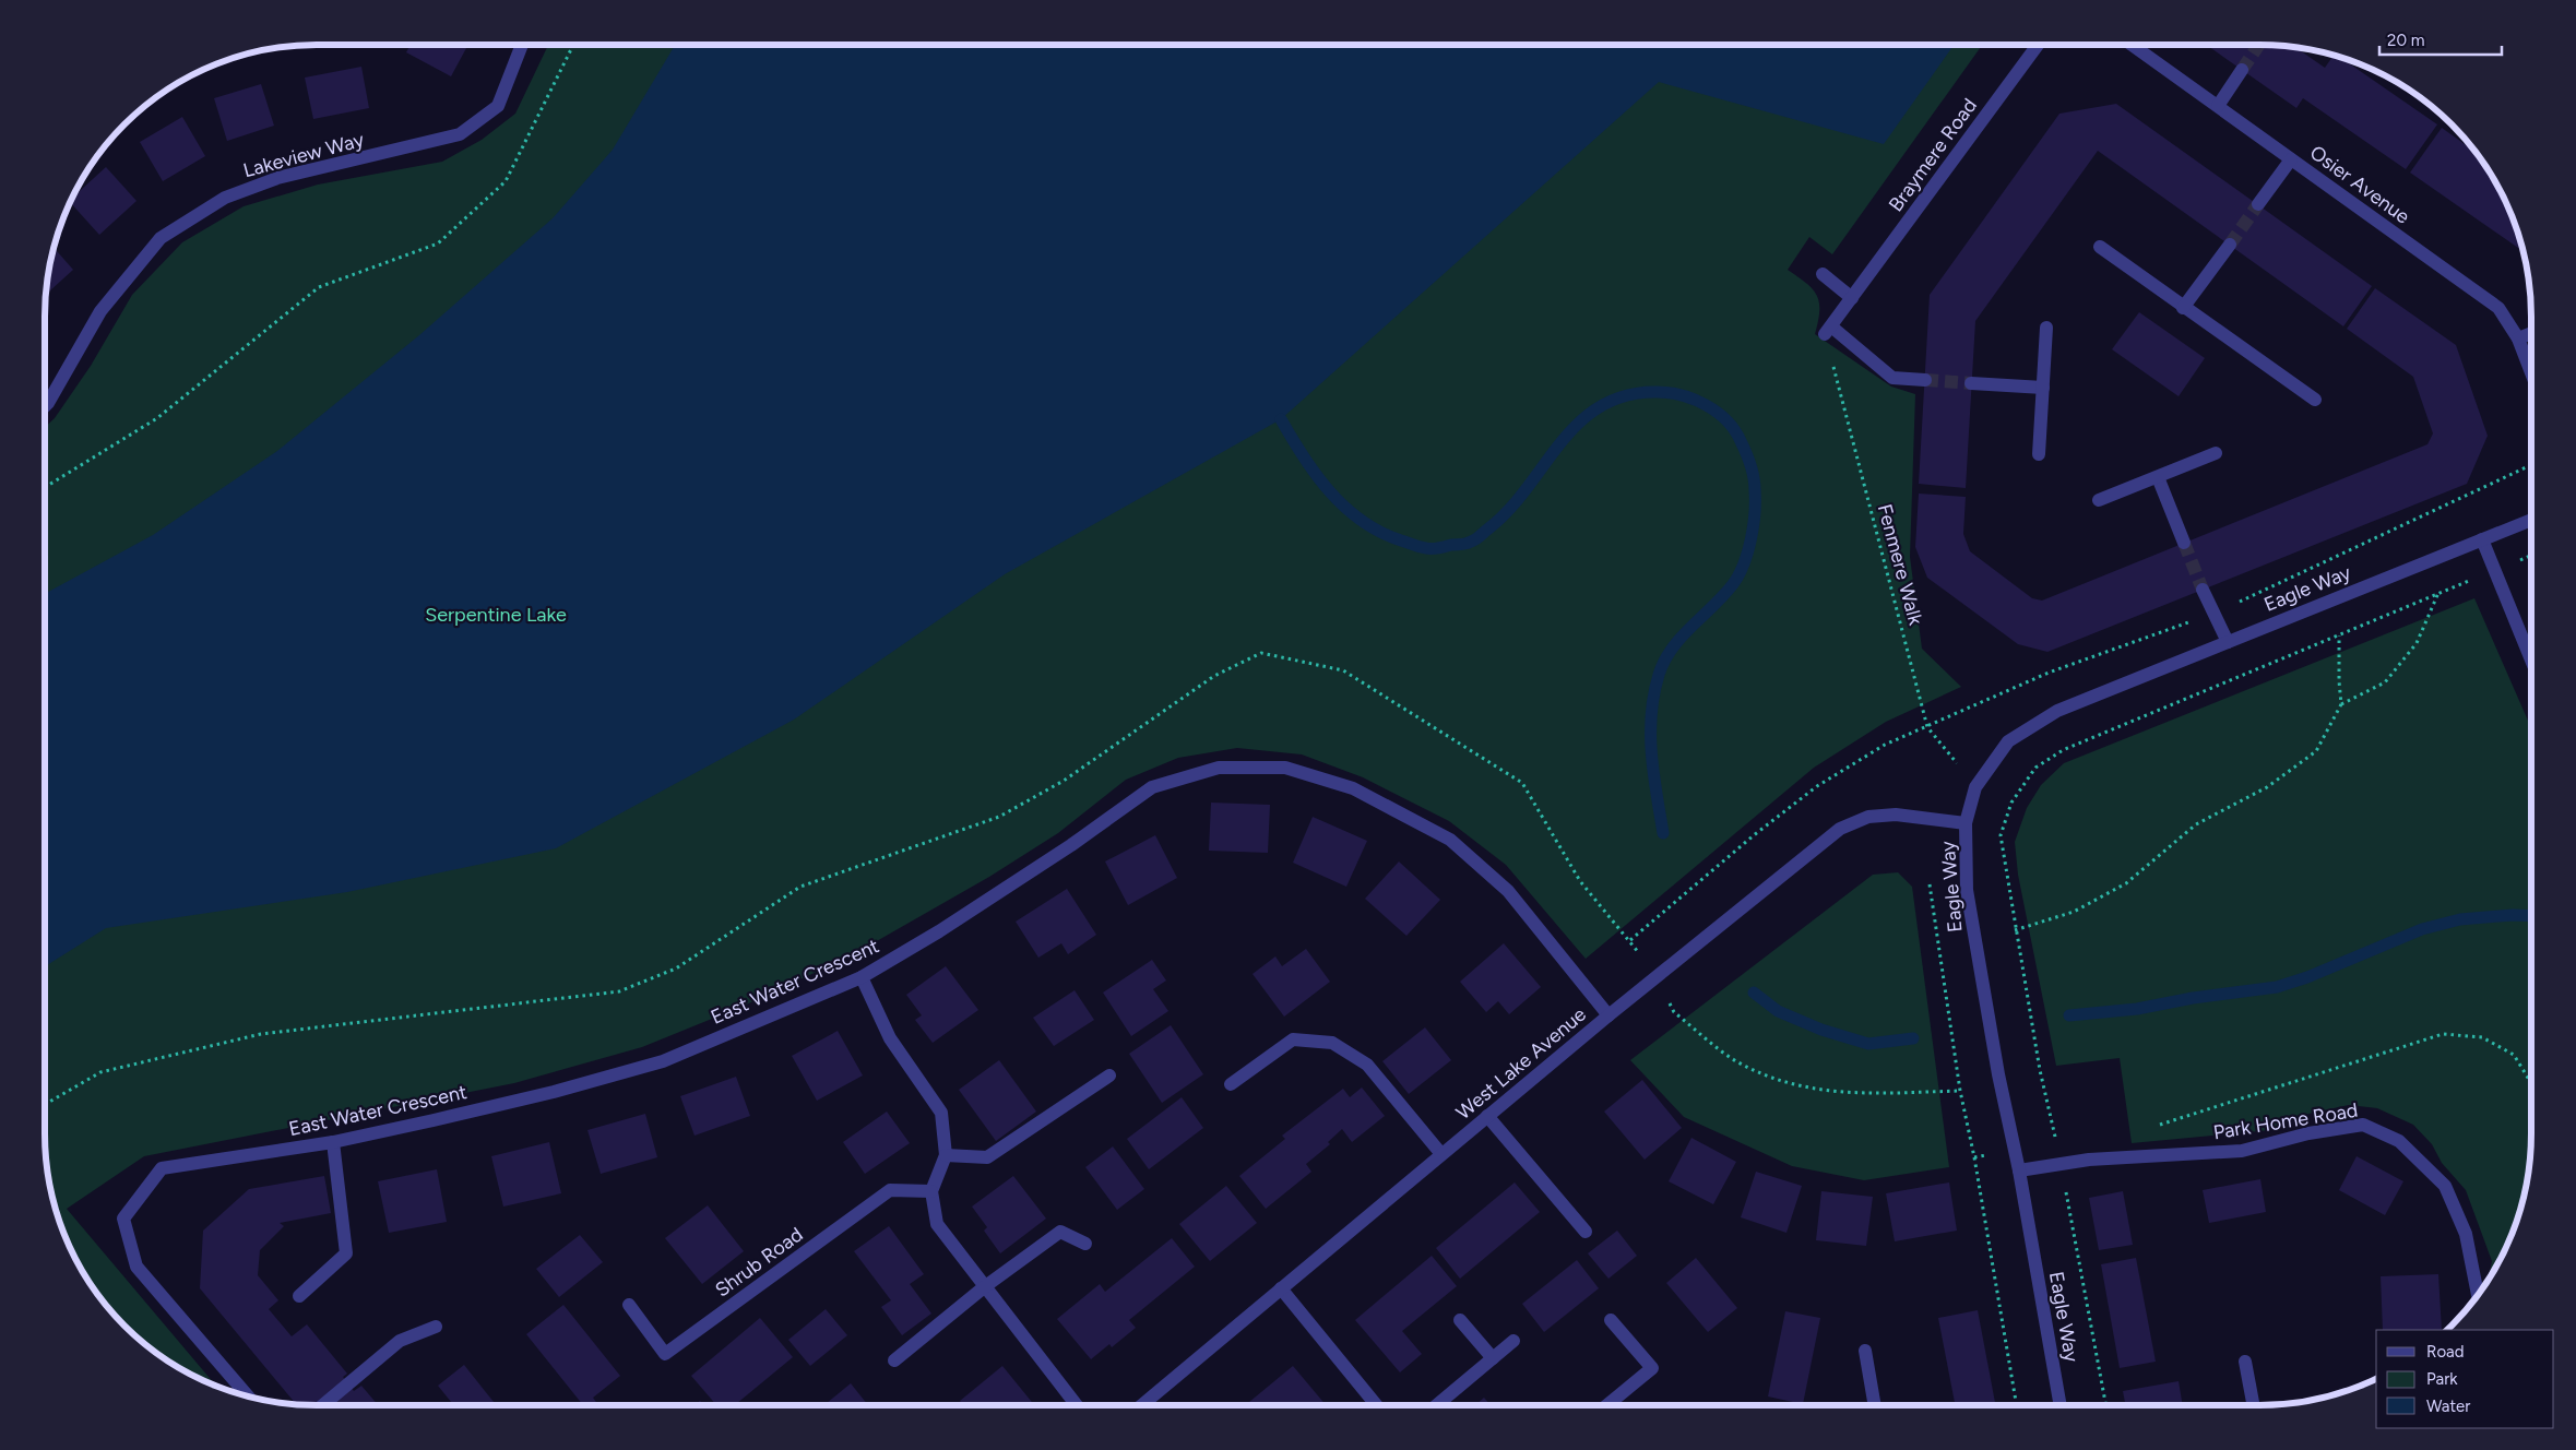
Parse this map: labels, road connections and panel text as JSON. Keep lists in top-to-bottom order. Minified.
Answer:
{"streets":{"street":["Lakeview Way","Braymere Road","Osier Avenue","Eagle Way","East Water Crescent","West Lake Avenue","Park Home Road","Shrub Road"],"path":["Fenmere Walk"]},"crossings":[["Braymere Road","Fenmere Walk"],["Fenmere Walk","Eagle Way"],["Eagle Way","West Lake Avenue"],["Eagle Way","Park Home Road"],["East Water Crescent","West Lake Avenue"]],"parks":["Serpentine Lake"],"legend":["Road","Park","Water"],"scale_bar":"20 m"}
